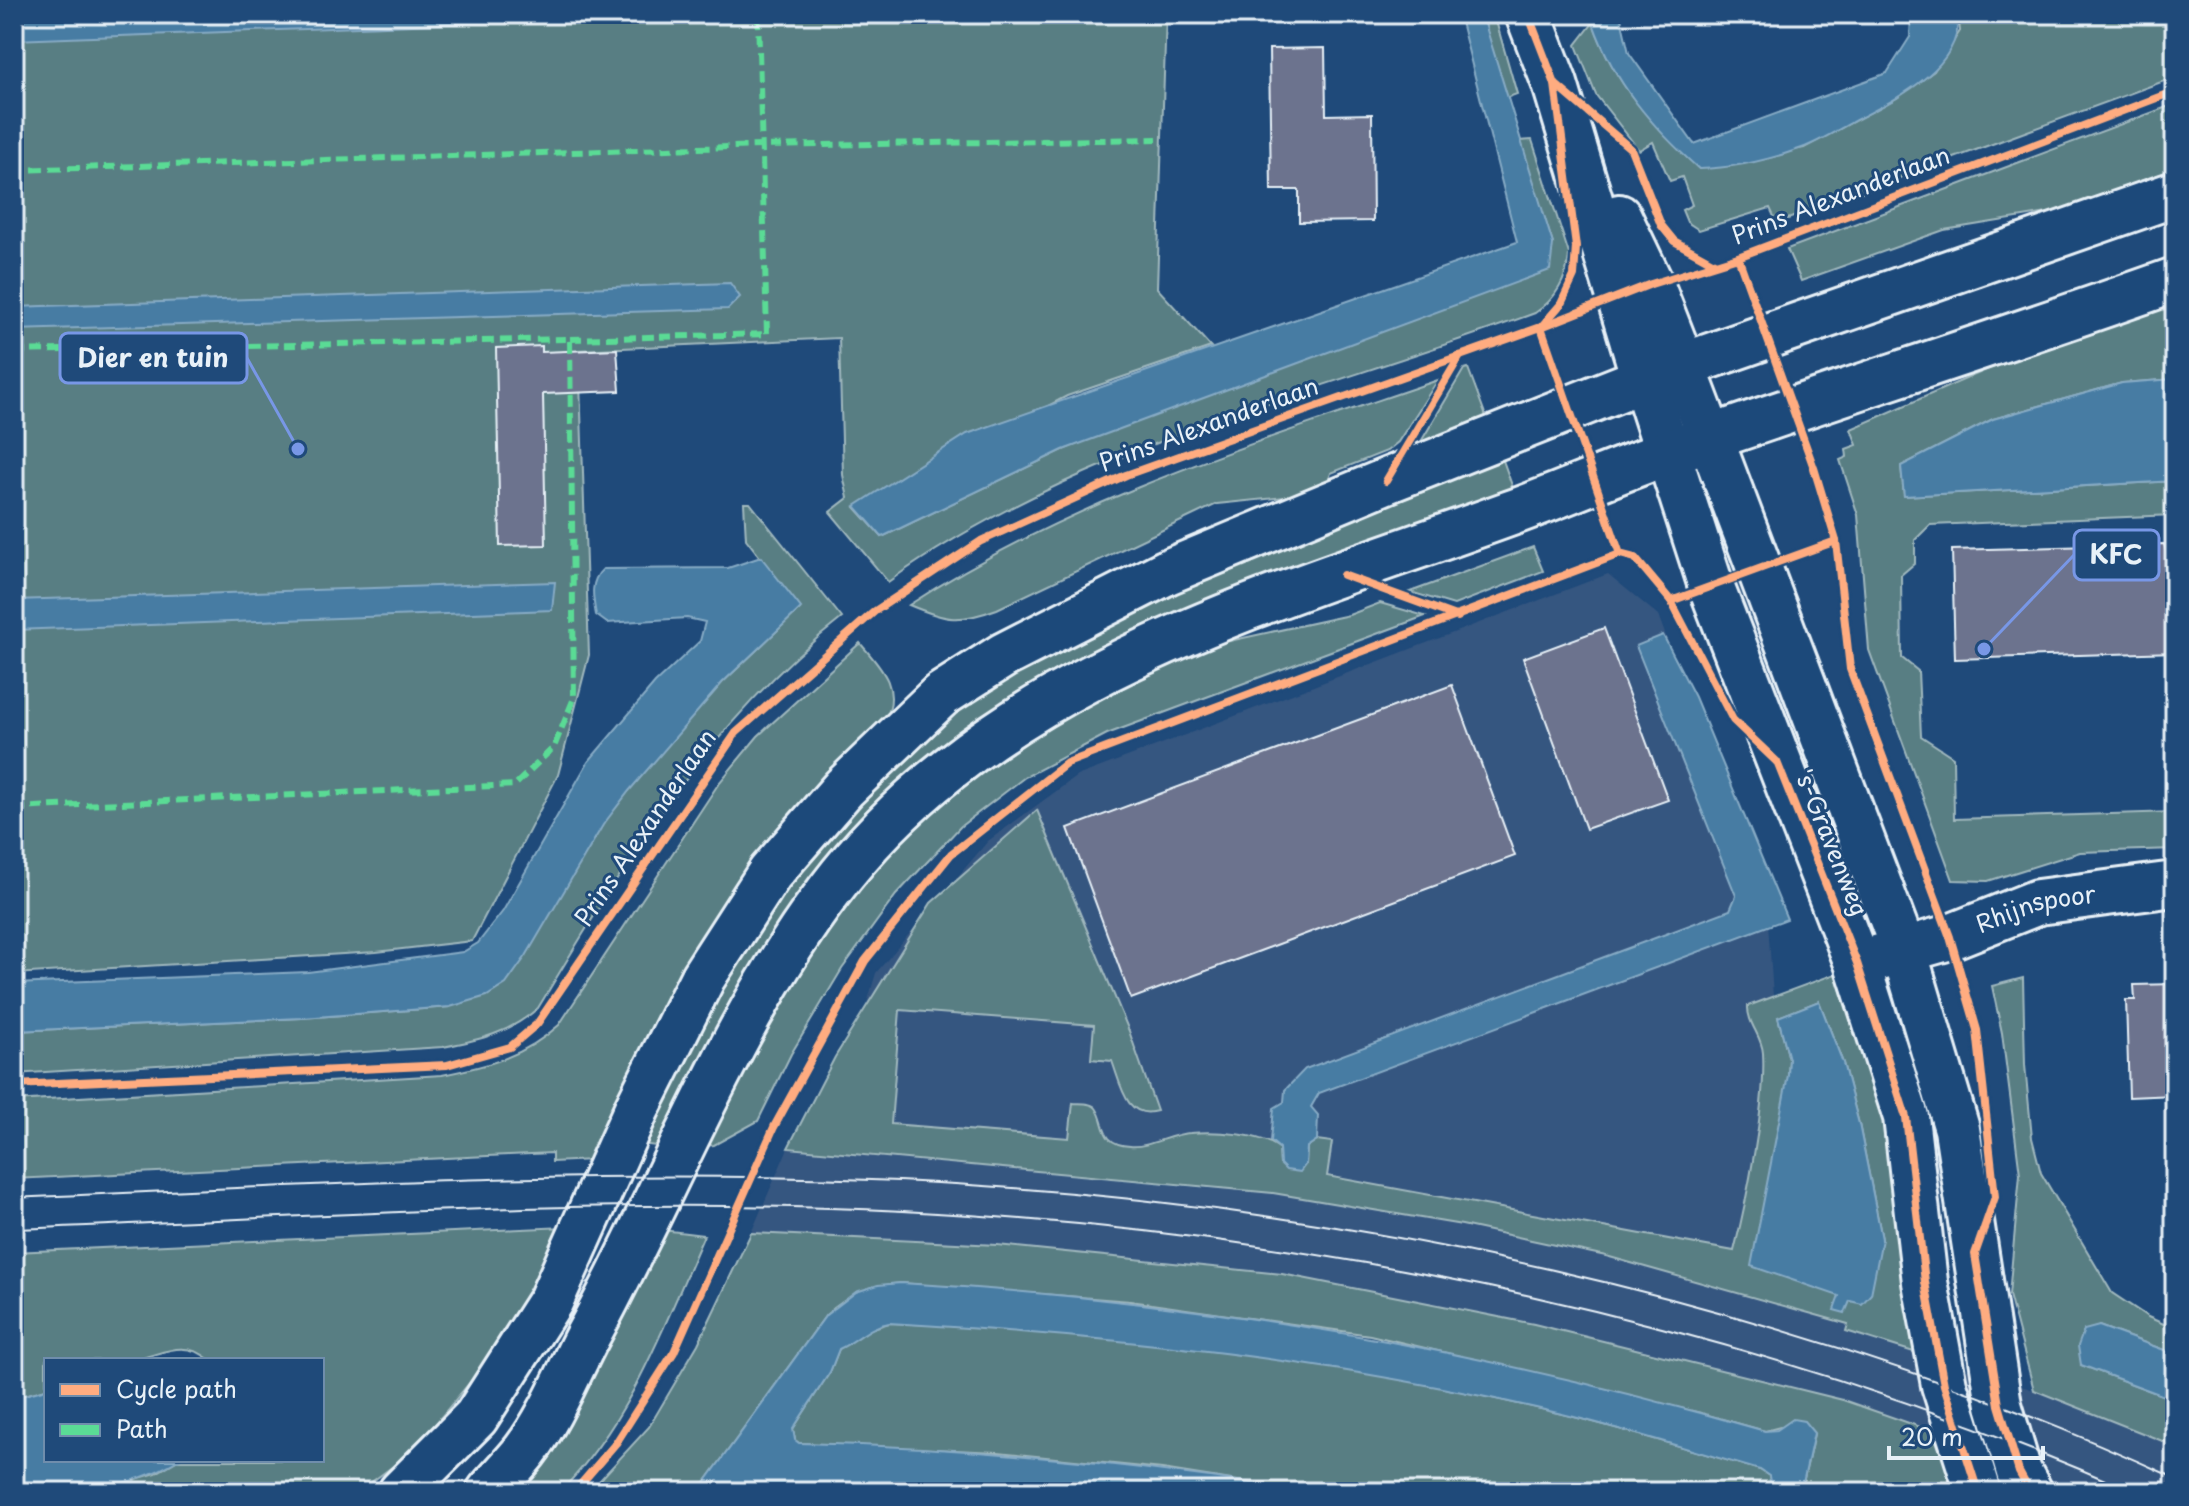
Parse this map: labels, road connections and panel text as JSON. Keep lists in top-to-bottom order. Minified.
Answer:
{"streets":{"main road":["'s-Gravenweg","Rhijnspoor"],"cycle path":["Prins Alexanderlaan"]},"crossings":[["'s-Gravenweg","Rhijnspoor"]],"places":["Dier en tuin","KFC"],"legend":["Cycle path","Path"],"scale_bar":"20 m"}
